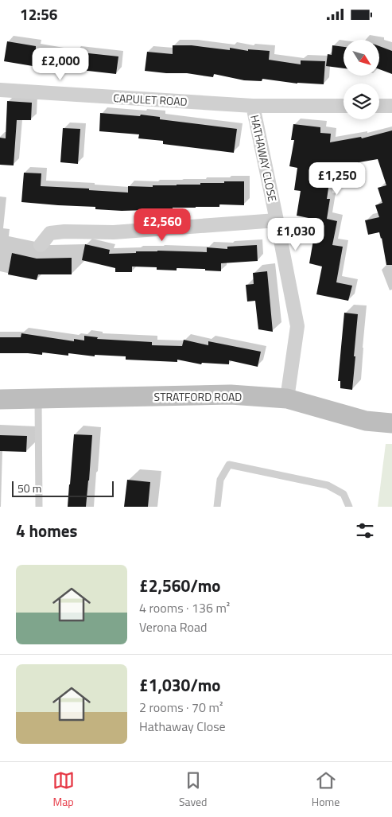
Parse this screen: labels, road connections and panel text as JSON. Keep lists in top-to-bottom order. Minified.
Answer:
{"streets":{"street":["CAPULET ROAD","HATHAWAY CLOSE","STRATFORD ROAD"]},"crossings":[["CAPULET ROAD","HATHAWAY CLOSE"],["HATHAWAY CLOSE","STRATFORD ROAD"]],"scale_bar":"50 m","north":"bottom right","page":{"status":"12:56","price":["£2,000","£1,250","£2,560","£1,030"],"scale":"50 m","heading":"4 homes","list":[{"name":"£2,560/mo","note":"4 rooms · 136 m² · Verona Road"},{"name":"£1,030/mo","note":"2 rooms · 70 m² · Hathaway Close"}],"tabs":["Map","Saved","Home"]}}
